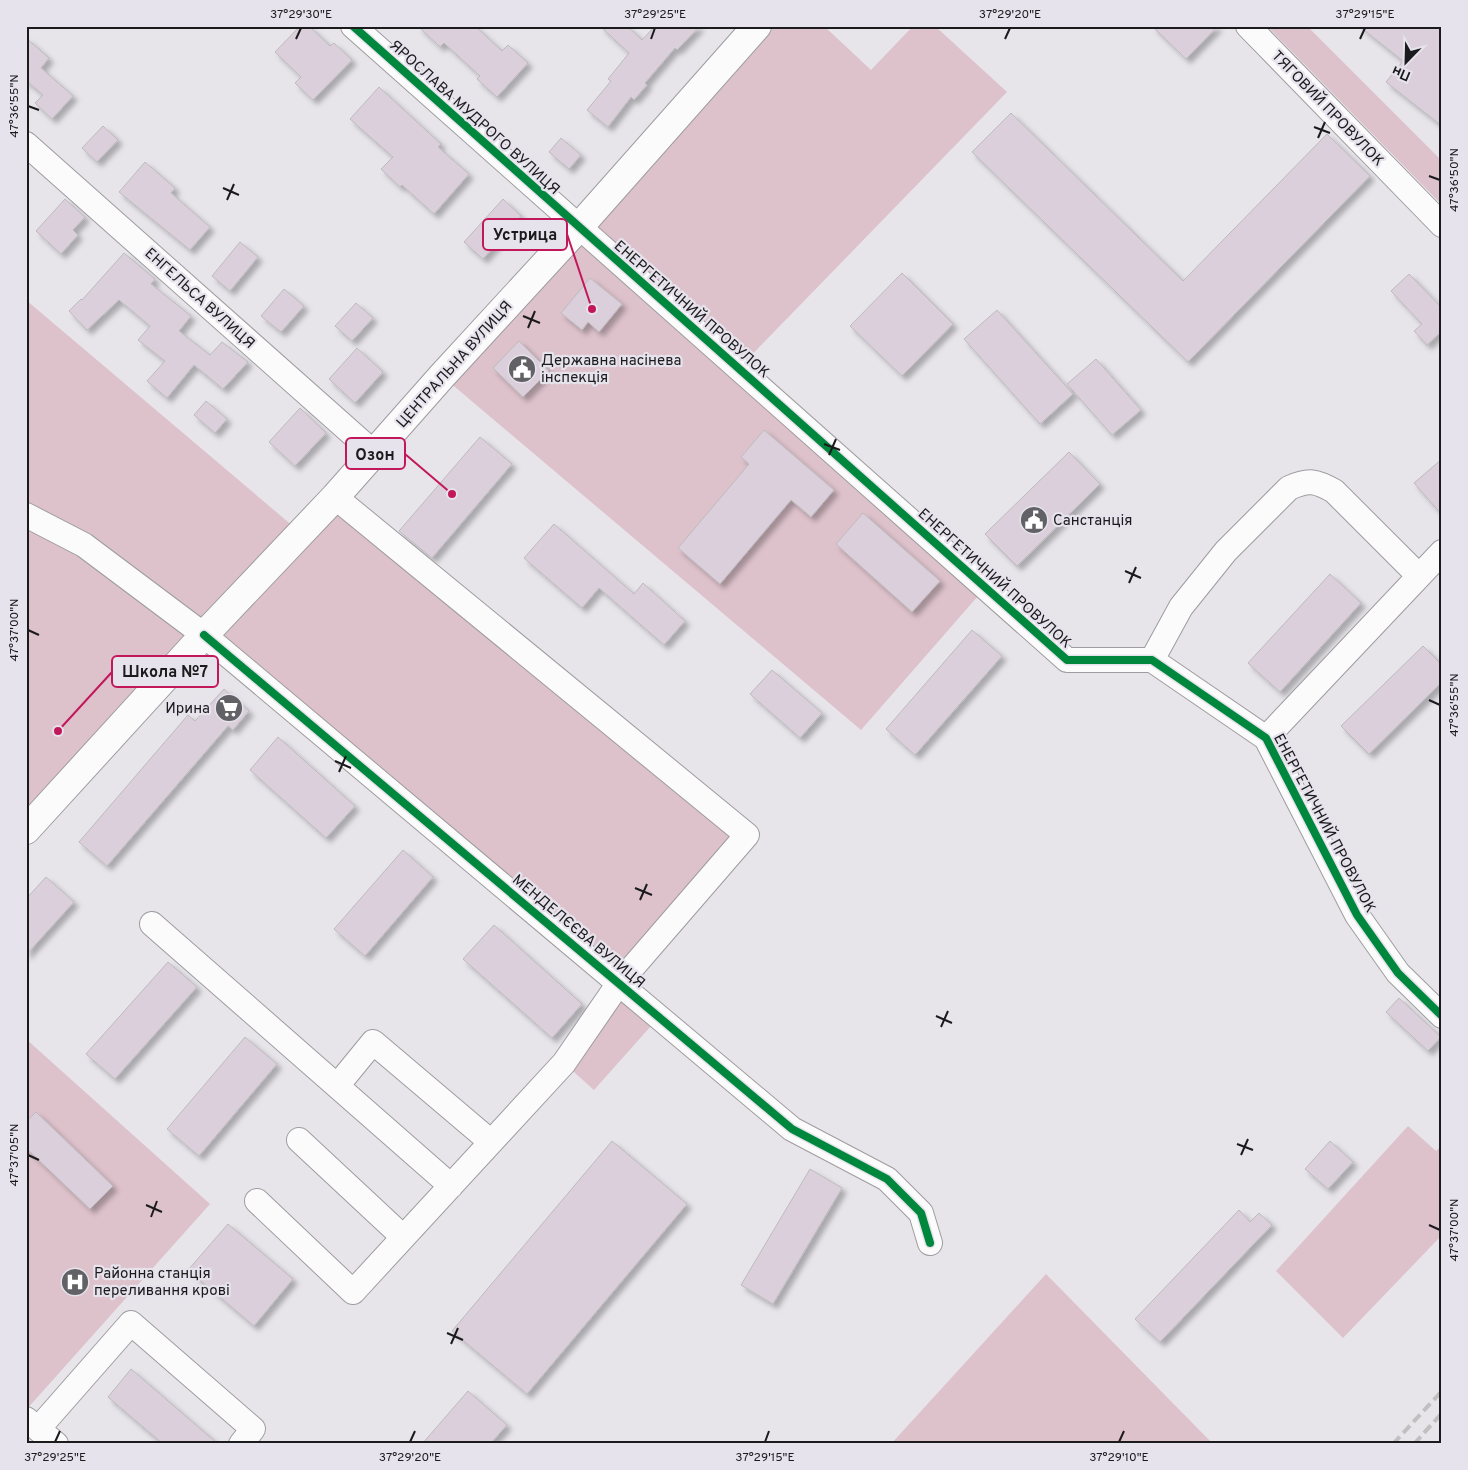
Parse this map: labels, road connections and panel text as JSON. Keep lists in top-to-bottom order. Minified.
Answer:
{"streets":{"main road":["ЦЕНТРАЛЬНА ВУЛИЦЯ"],"street":["ТЯГОВИЙ ПРОВУЛОК","ЯРОСЛАВА МУДРОГО ВУЛИЦЯ","ЕНГЕЛЬСА ВУЛИЦЯ","ЕНЕРГЕТИЧНИЙ ПРОВУЛОК","МЕНДЕЛЄЄВА ВУЛИЦЯ"]},"crossings":[["ЯРОСЛАВА МУДРОГО ВУЛИЦЯ","ЕНЕРГЕТИЧНИЙ ПРОВУЛОК"],["ЯРОСЛАВА МУДРОГО ВУЛИЦЯ","ЦЕНТРАЛЬНА ВУЛИЦЯ"],["ЕНГЕЛЬСА ВУЛИЦЯ","ЦЕНТРАЛЬНА ВУЛИЦЯ"],["ЕНЕРГЕТИЧНИЙ ПРОВУЛОК","ЦЕНТРАЛЬНА ВУЛИЦЯ"],["ЦЕНТРАЛЬНА ВУЛИЦЯ","МЕНДЕЛЄЄВА ВУЛИЦЯ"]],"places":{"other":["Устрица","Озон","Школа №7"],"public building":["Державна насiнева iнспекцiя","Санстанція"],"supermarket":["Ирина"],"hospital":["Районна станція переливання крові"]},"north":"bottom left","coordinates":["37°29'30\"E","37°29'25\"E","37°29'20\"E","37°29'15\"E","47°36'55\"N","47°36'50\"N","47°37'00\"N","47°37'05\"N","37°29'10\"E"]}
